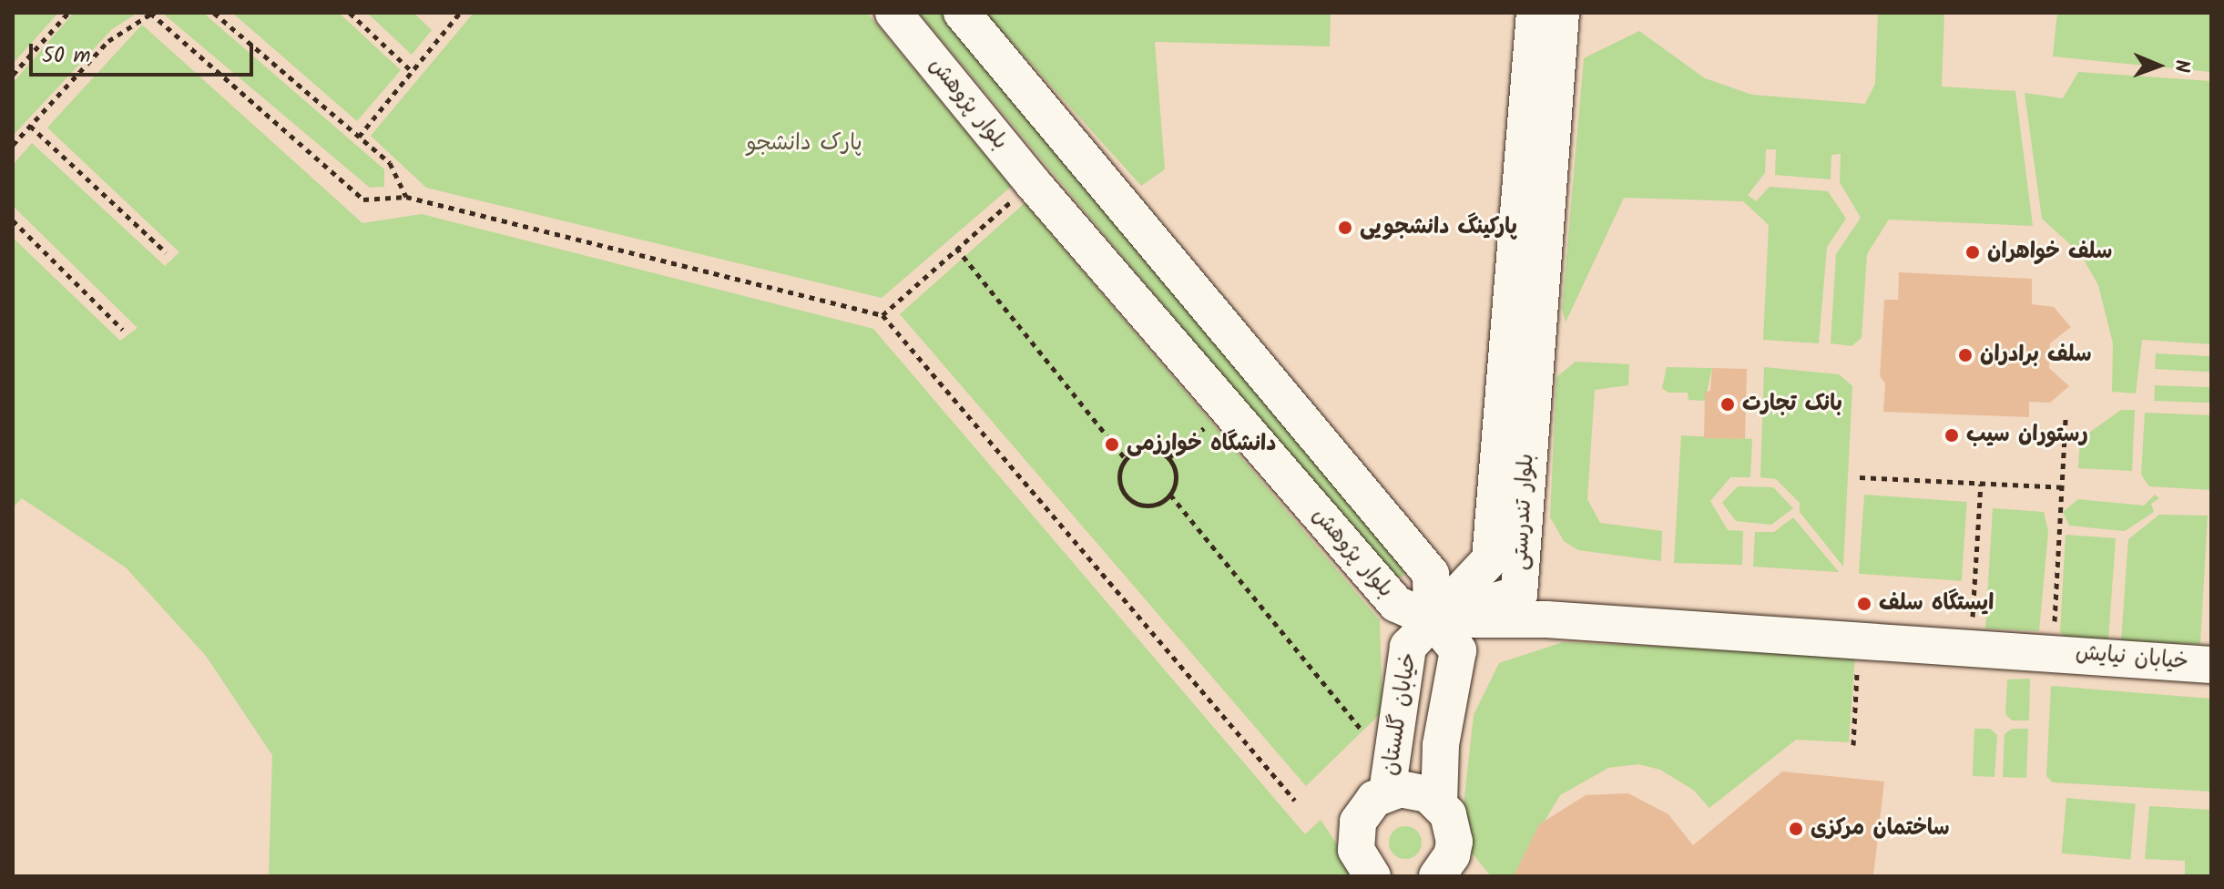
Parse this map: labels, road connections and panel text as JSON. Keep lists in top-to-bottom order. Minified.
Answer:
{"streets":{"lane":["بلوار پژوهش","بلوار تندرستی","خیابان نیایش","خیابان گلستان"]},"crossings":[["بلوار پژوهش","بلوار تندرستی"],["بلوار پژوهش","خیابان نیایش"],["بلوار پژوهش","خیابان گلستان"],["بلوار تندرستی","خیابان نیایش"],["بلوار تندرستی","خیابان گلستان"],["خیابان نیایش","خیابان گلستان"]],"parks":["پارک دانشجو"],"places":["پارکینگ دانشجویی","سلف خواهران","سلف برادران","بانک تجارت","رستوران سیب","دانشگاه خوارزمی","ایستگاه سلف","ساختمان مرکزی"],"scale_bar":"50 m","north":"right"}
